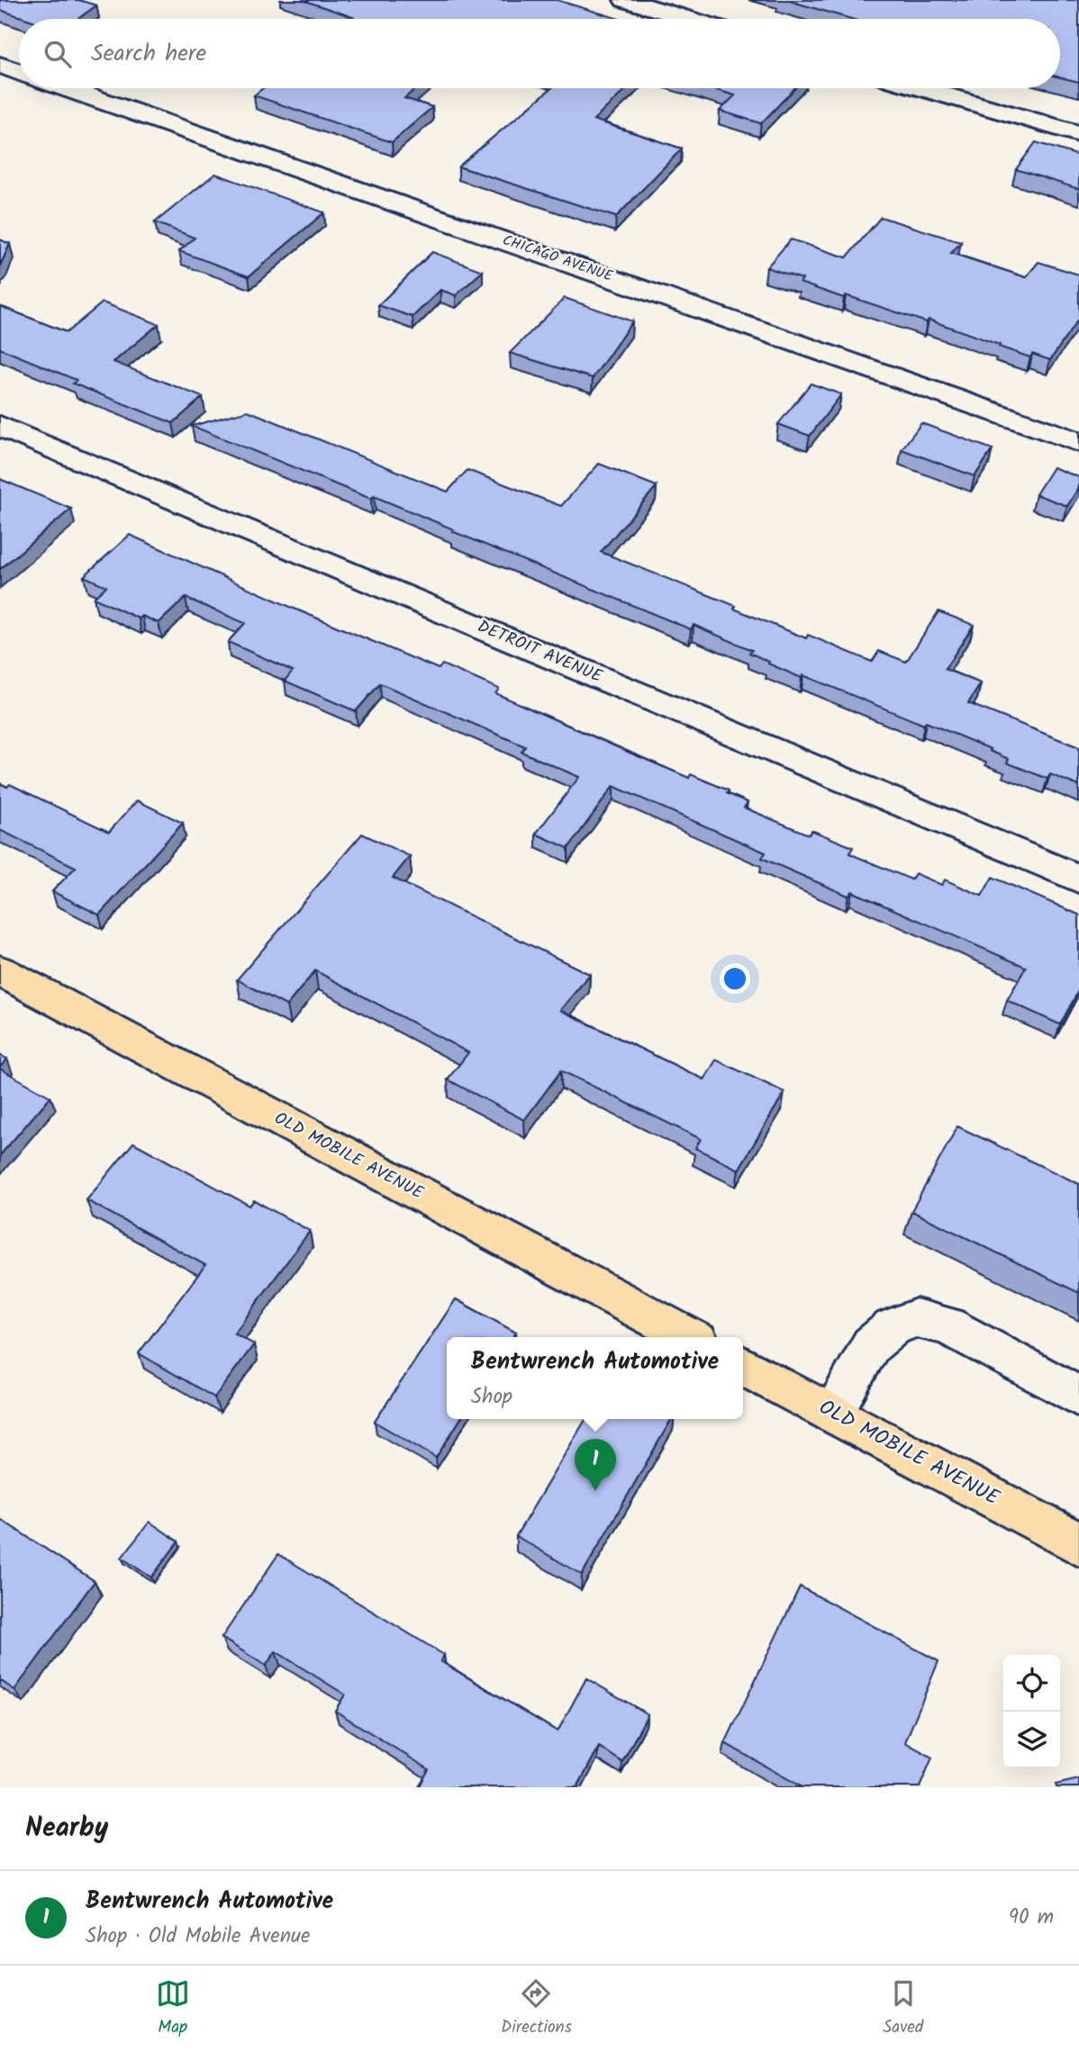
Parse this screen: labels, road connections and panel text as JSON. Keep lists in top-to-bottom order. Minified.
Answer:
{"streets":{"main road":["OLD MOBILE AVENUE"],"street":["CHICAGO AVENUE","DETROIT AVENUE"]},"page":{"search":"Search here","popup":["Bentwrench Automotive","Shop"],"pins":"1","heading":"Nearby","list":[{"mark":"1","name":"Bentwrench Automotive","note":"Shop · Old Mobile Avenue","value":"90 m"}],"nav":["Map","Directions","Saved"]}}
